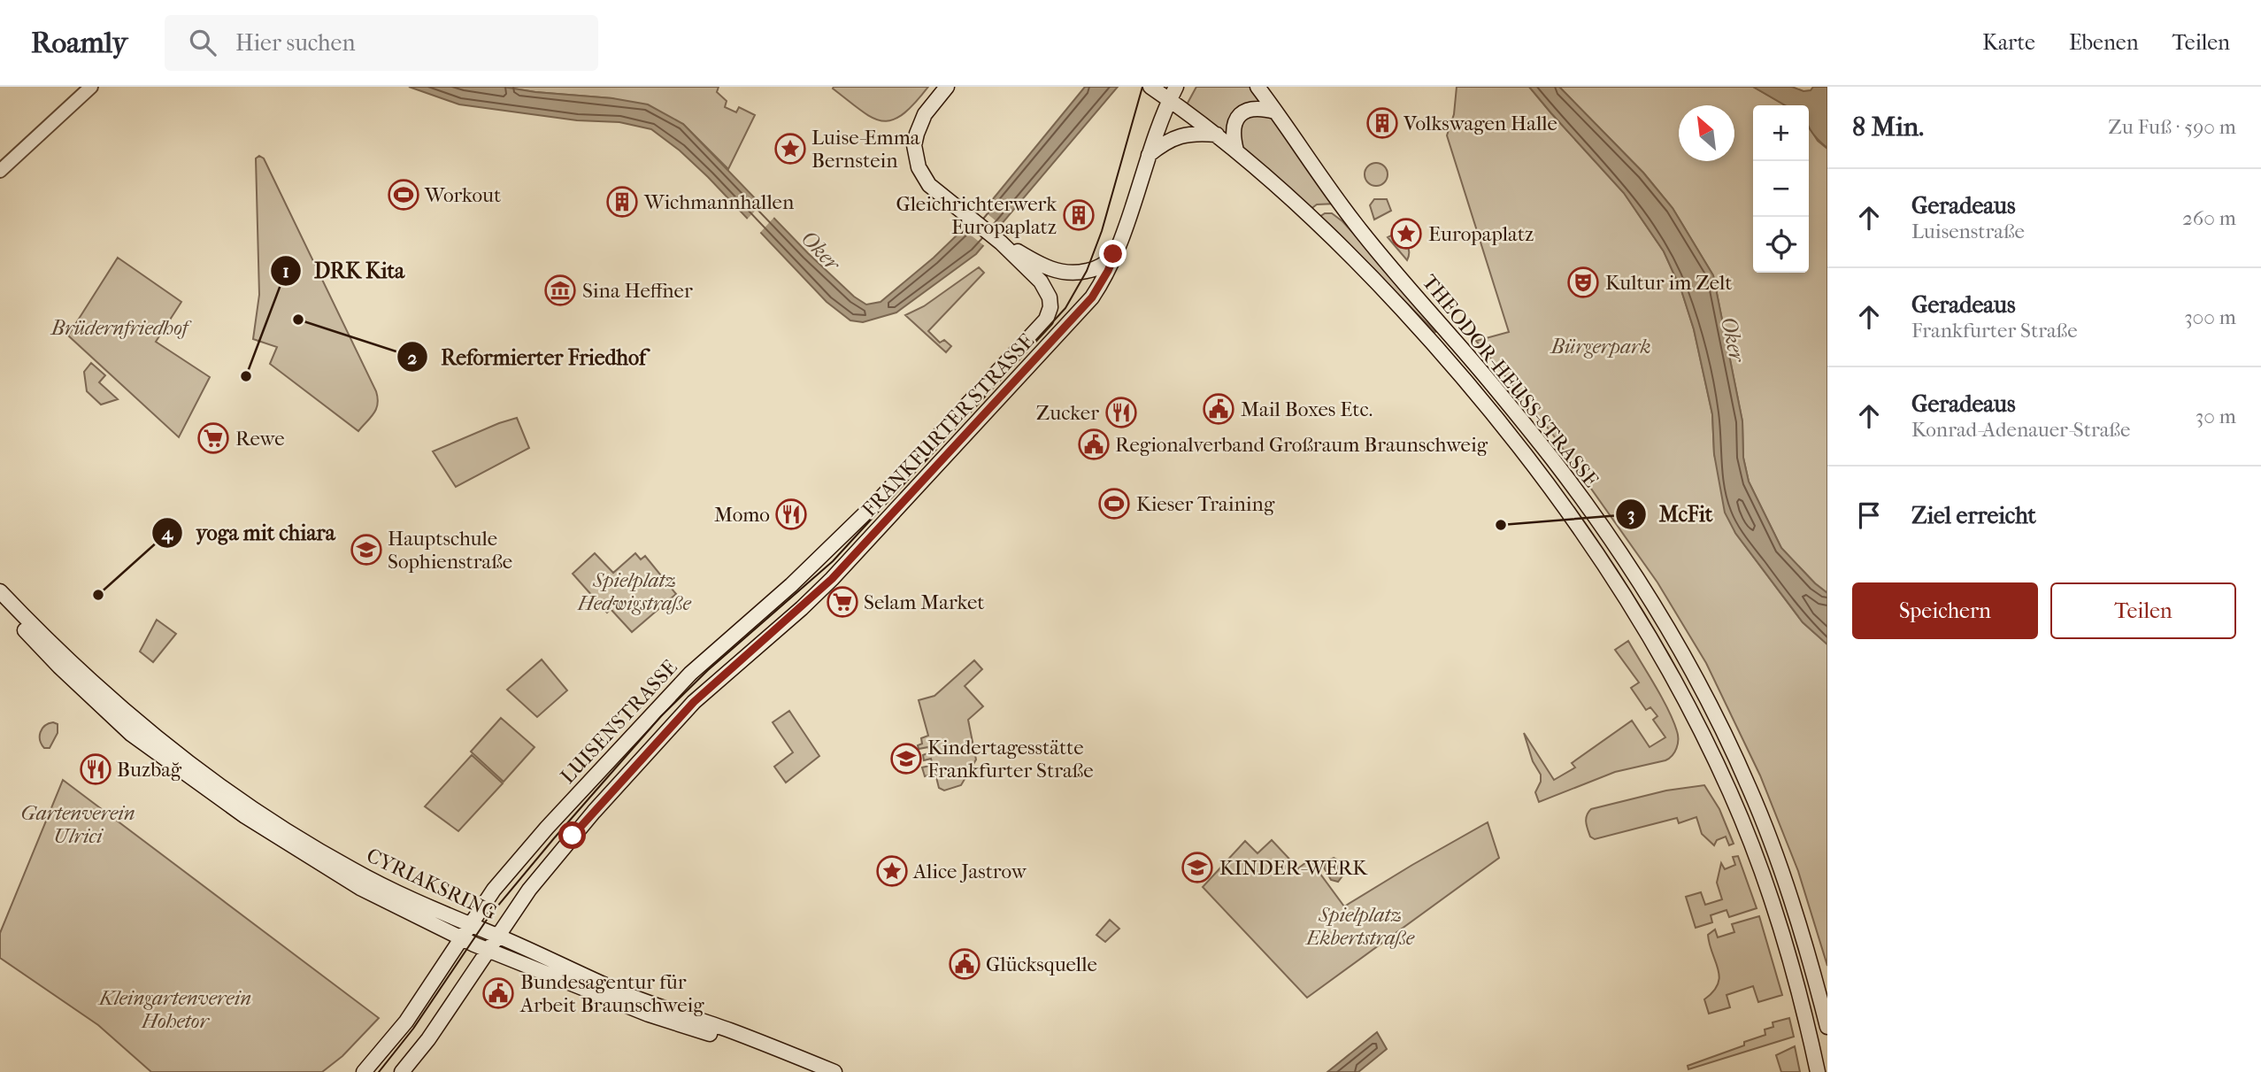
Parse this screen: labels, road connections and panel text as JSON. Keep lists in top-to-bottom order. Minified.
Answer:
{"streets":{"main road":["THEODOR-HEUSS-STRASSE","FRANKFURTER STRASSE","LUISENSTRASSE","CYRIAKSRING"]},"crossings":[["THEODOR-HEUSS-STRASSE","FRANKFURTER STRASSE"],["FRANKFURTER STRASSE","LUISENSTRASSE"],["LUISENSTRASSE","CYRIAKSRING"]],"water":["Oker"],"parks":["Brüdernfriedhof","Bürgerpark","Spielplatz Hedwigstraße","Gartenverein Ulrici","Spielplatz Ekbertstraße","Kleingartenverein Hohetor"],"places":{"building":["Volkswagen Halle","Wichmannhallen","Gleichrichterwerk Europaplatz"],"place":["Luise-Emma Bernstein","Europaplatz","Alice Jastrow"],"sports":["Workout","Kieser Training"],"theatre":["Kultur im Zelt"],"museum":["Sina Heffner"],"other":["Reformierter Friedhof","DRK Kita","McFit","yoga mit chiara"],"public building":["Mail Boxes Etc.","Regionalverband Großraum Braunschweig","Glücksquelle","Bundesagentur für Arbeit Braunschweig"],"restaurant":["Zucker","Momo","Buzbağ"],"supermarket":["Rewe","Selam Market"],"school or university":["Hauptschule Sophienstraße","Kindertagesstätte Frankfurter Straße","KINDER-WERK"]},"north":"top left","page":{"header":"Roamly","search":"Hier suchen","nav":["Karte","Ebenen","Teilen"],"heading":["8 Min.","Zu Fuß · 590 m"],"map_buttons":["+","−"],"list":[["Geradeaus","Luisenstraße","260 m"],["Geradeaus","Frankfurter Straße","300 m"],["Geradeaus","Konrad-Adenauer-Straße","30 m"],"Ziel erreicht"],"buttons":["Speichern","Teilen"]}}
